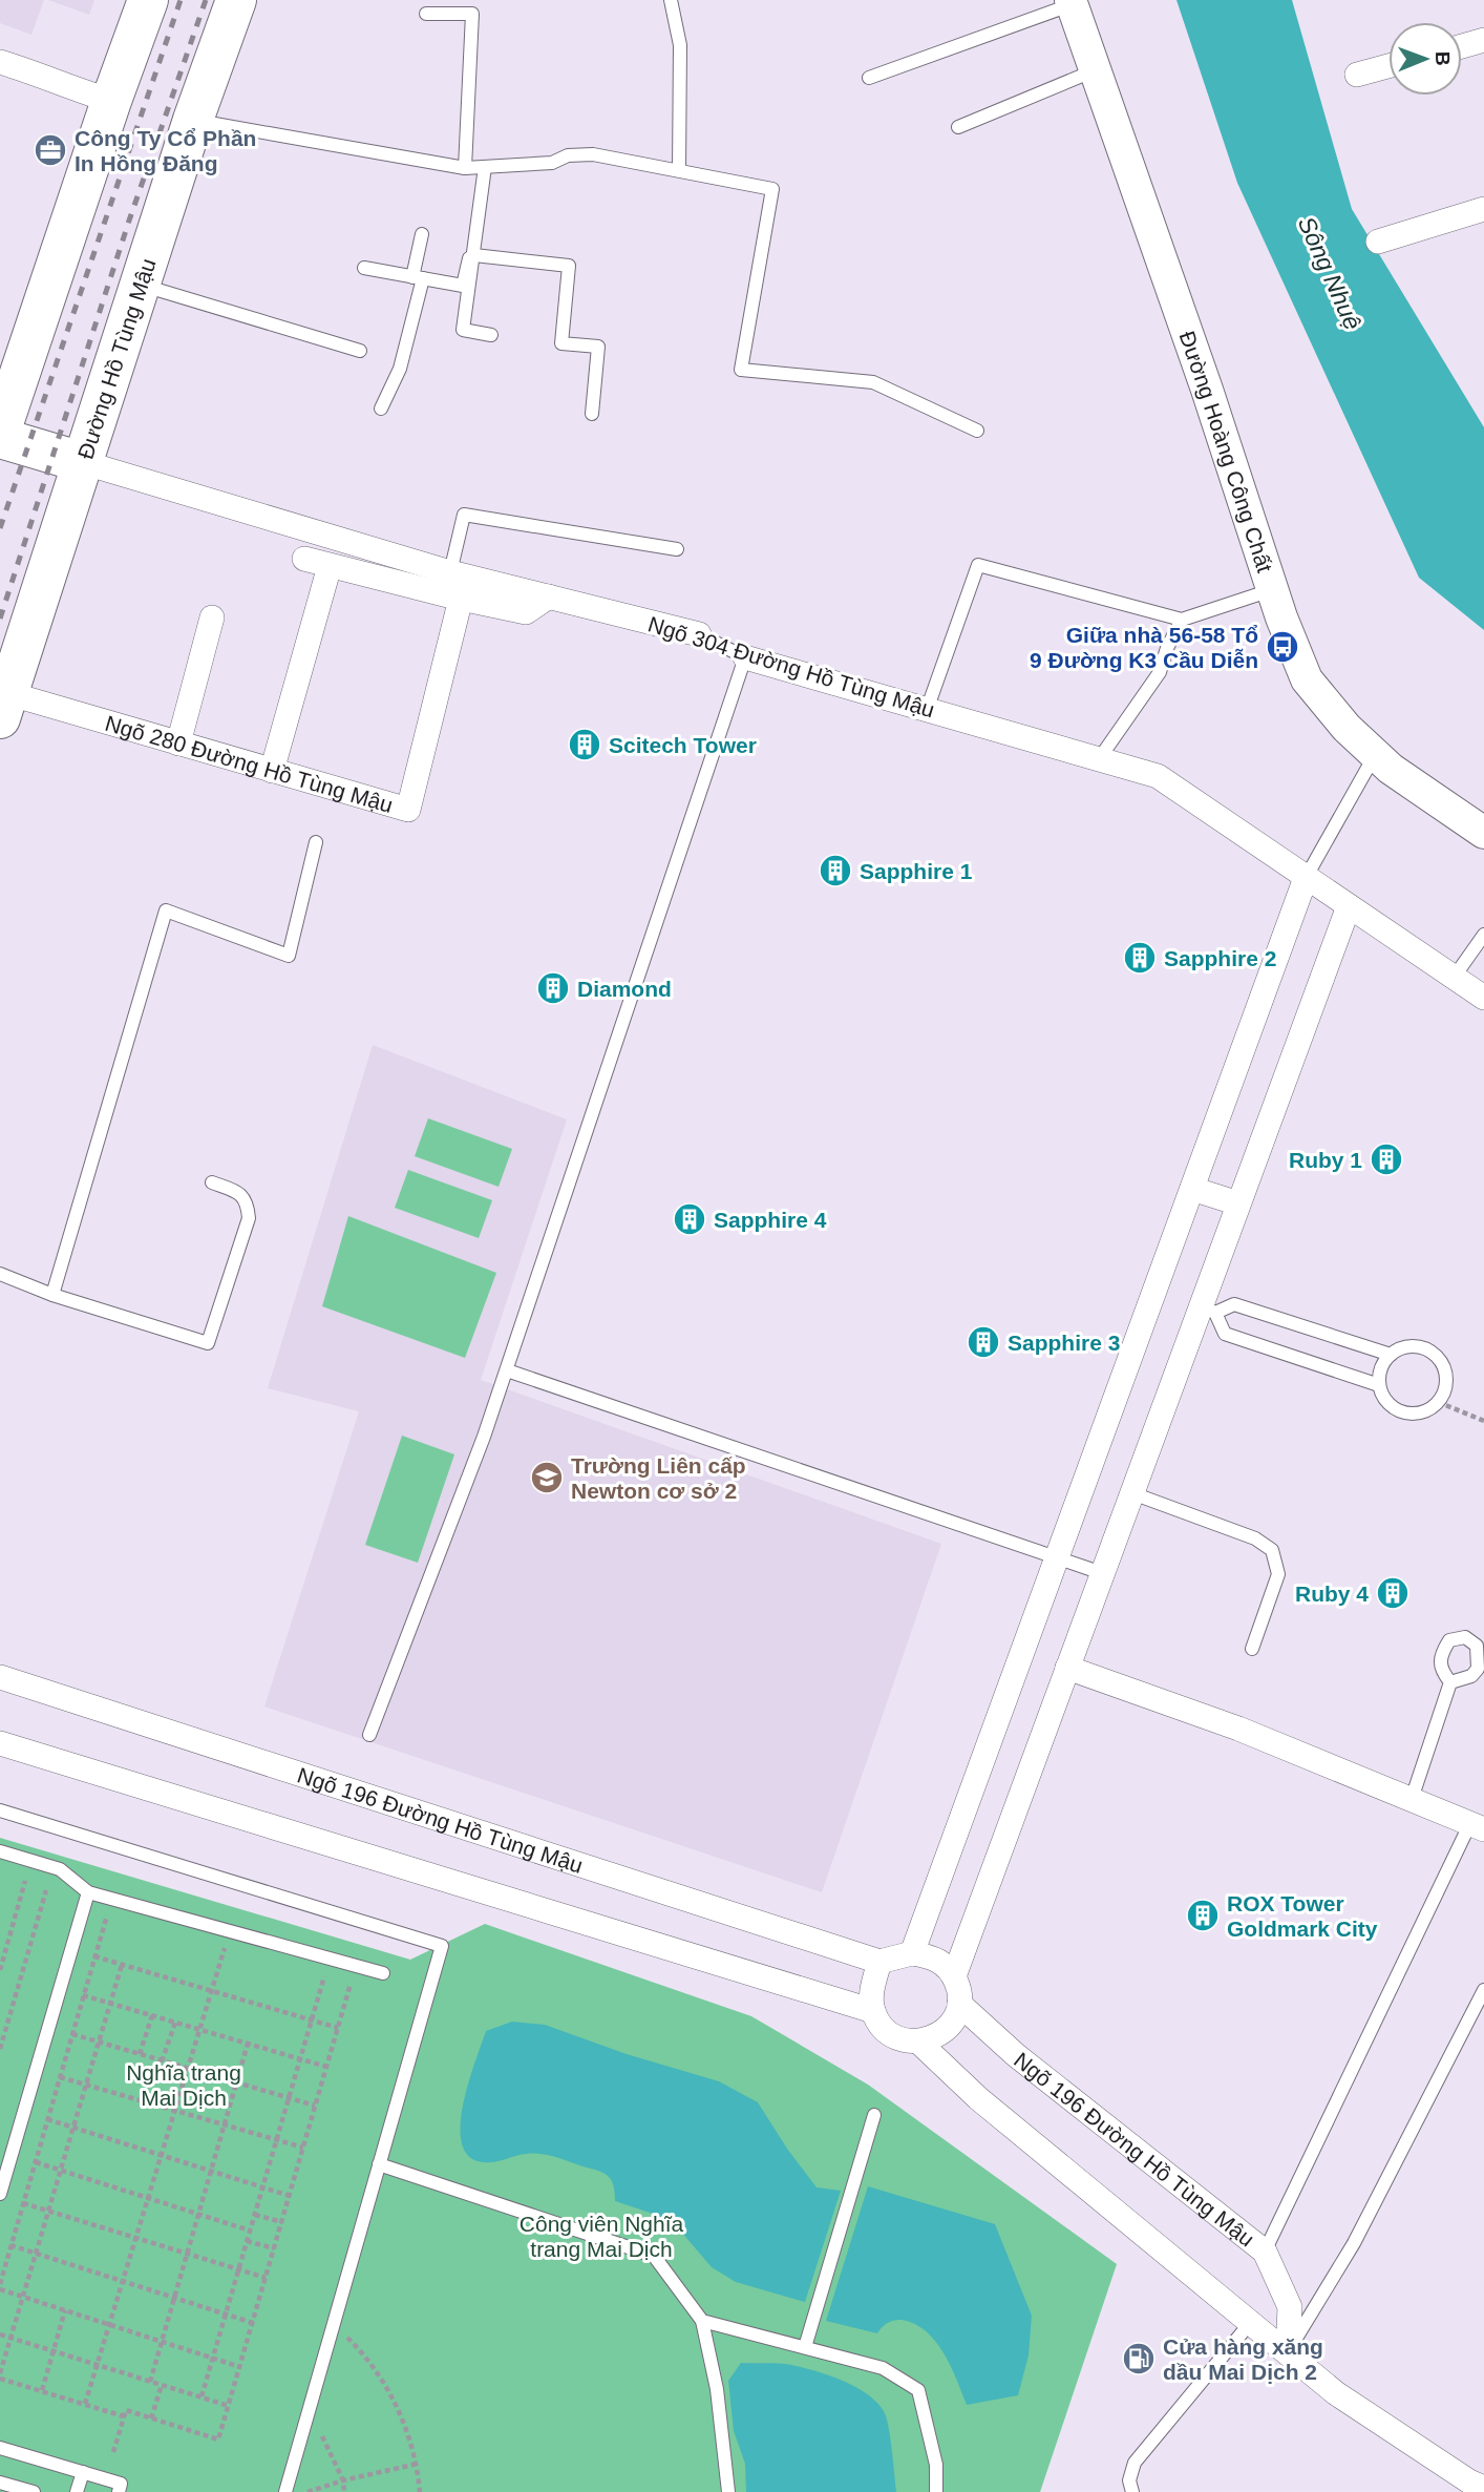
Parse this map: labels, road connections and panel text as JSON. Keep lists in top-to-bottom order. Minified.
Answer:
{"streets":{"highway":["Đường Hồ Tùng Mậu"],"street":["Đường Hoàng Công Chất","Ngõ 304 Đường Hồ Tùng Mậu","Ngõ 280 Đường Hồ Tùng Mậu","Ngõ 196 Đường Hồ Tùng Mậu"]},"crossings":[["Đường Hồ Tùng Mậu","Ngõ 304 Đường Hồ Tùng Mậu"],["Đường Hồ Tùng Mậu","Ngõ 280 Đường Hồ Tùng Mậu"]],"water":["Sông Nhuệ"],"parks":["Nghĩa trang Mai Dịch","Công viên Nghĩa trang Mai Dịch"],"places":{"office":["Công Ty Cổ Phần In Hồng Đăng"],"bus stop":["Giữa nhà 56-58 Tổ 9 Đường K3 Cầu Diễn"],"building":["Scitech Tower","Sapphire 1","Sapphire 2","Diamond","Ruby 1","Sapphire 4","Sapphire 3","Ruby 4","ROX Tower Goldmark City"],"school or university":["Trường Liên cấp Newton cơ sở 2"],"fuel station":["Cửa hàng xăng dầu Mai Dịch 2"]},"north":"right"}
